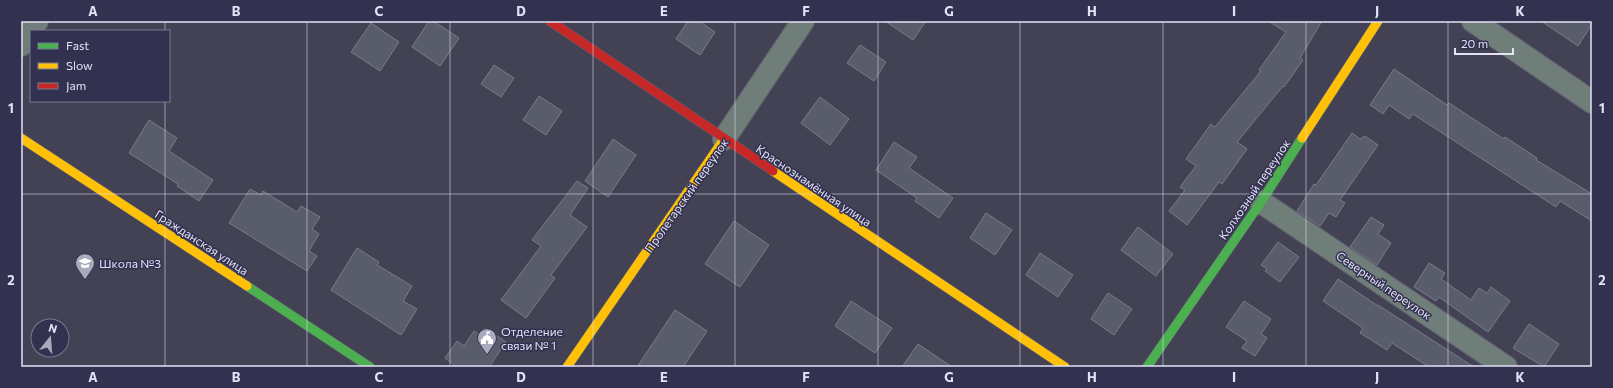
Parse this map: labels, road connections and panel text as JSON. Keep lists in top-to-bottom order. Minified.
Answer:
{"streets":{"main road":["Краснознамённая улица","Колхозный переулок","Пролетарский переулок","Гражданская улица"],"street":["Северный переулок"]},"crossings":[["Краснознамённая улица","Пролетарский переулок"],["Колхозный переулок","Северный переулок"]],"places":{"school or university":["Школа №3"],"public building":["Отделение связи № 1"]},"legend":["Fast","Slow","Jam"],"scale_bar":"20 m","north":"top","grid":{"columns":["A","B","C","D","E","F","G","H","I","J","K"],"rows":["1","2"]}}
